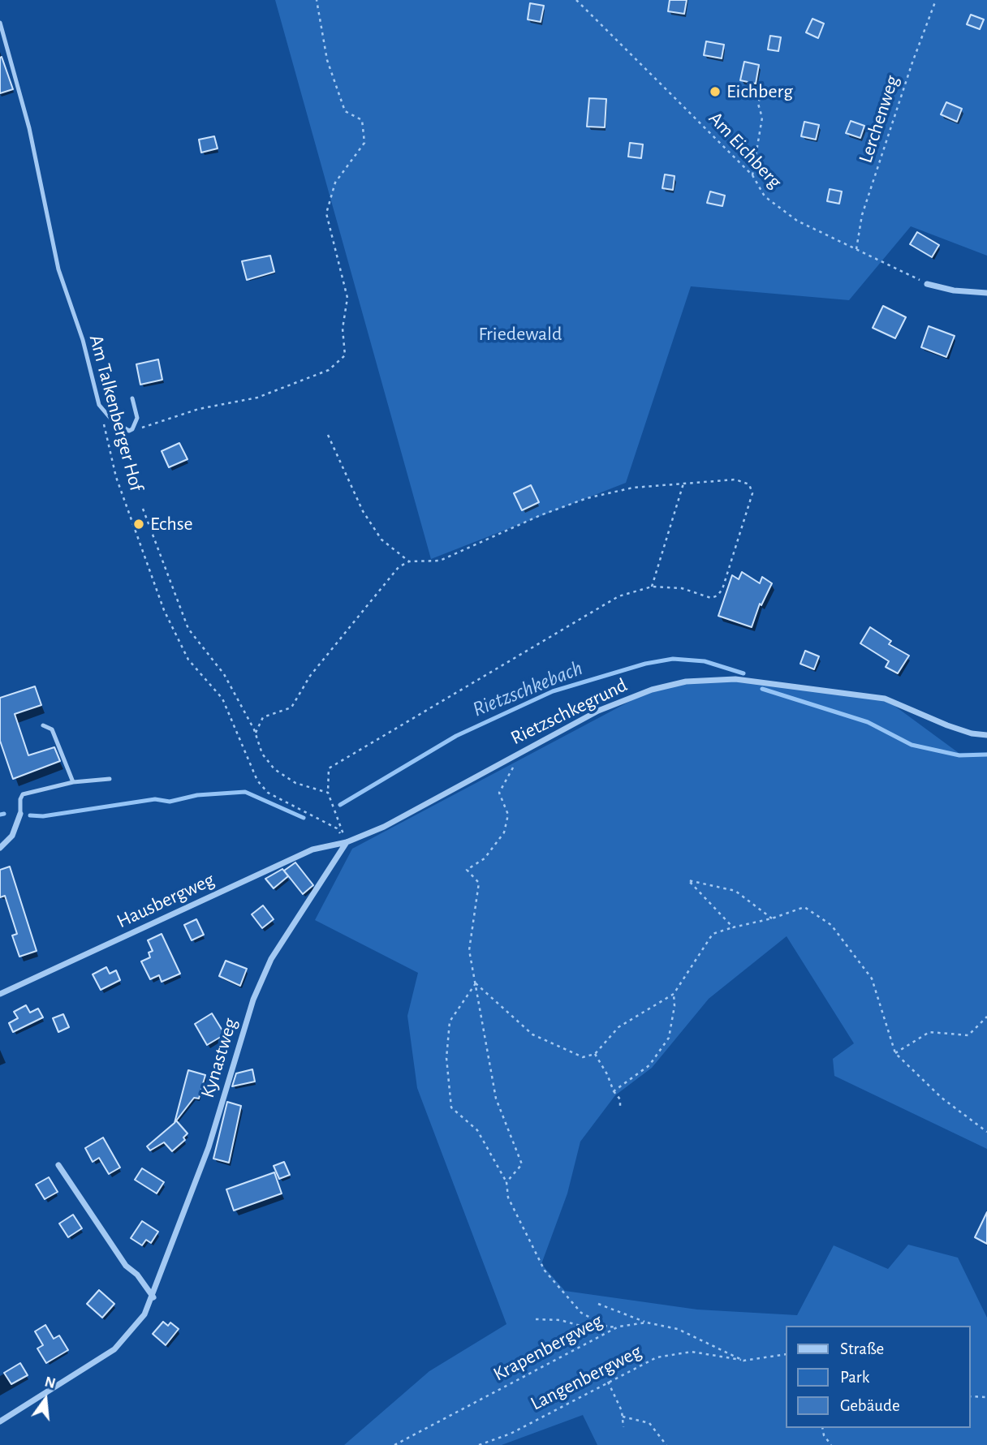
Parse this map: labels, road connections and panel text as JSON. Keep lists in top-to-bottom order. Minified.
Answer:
{"streets":{"street":["Rietzschkegrund","Hausbergweg","Kynastweg"],"lane":["Am Talkenberger Hof"],"path":["Lerchenweg","Am Eichberg","Krapenbergweg","Langenbergweg"]},"crossings":[["Lerchenweg","Am Eichberg"],["Am Talkenberger Hof","Rietzschkegrund"],["Am Talkenberger Hof","Hausbergweg"],["Am Talkenberger Hof","Kynastweg"],["Rietzschkegrund","Hausbergweg"],["Rietzschkegrund","Kynastweg"],["Hausbergweg","Kynastweg"],["Krapenbergweg","Langenbergweg"]],"water":["Rietzschkebach"],"parks":["Friedewald"],"places":["Eichberg","Echse"],"legend":["Straße","Park","Gebäude"],"north":"top"}
